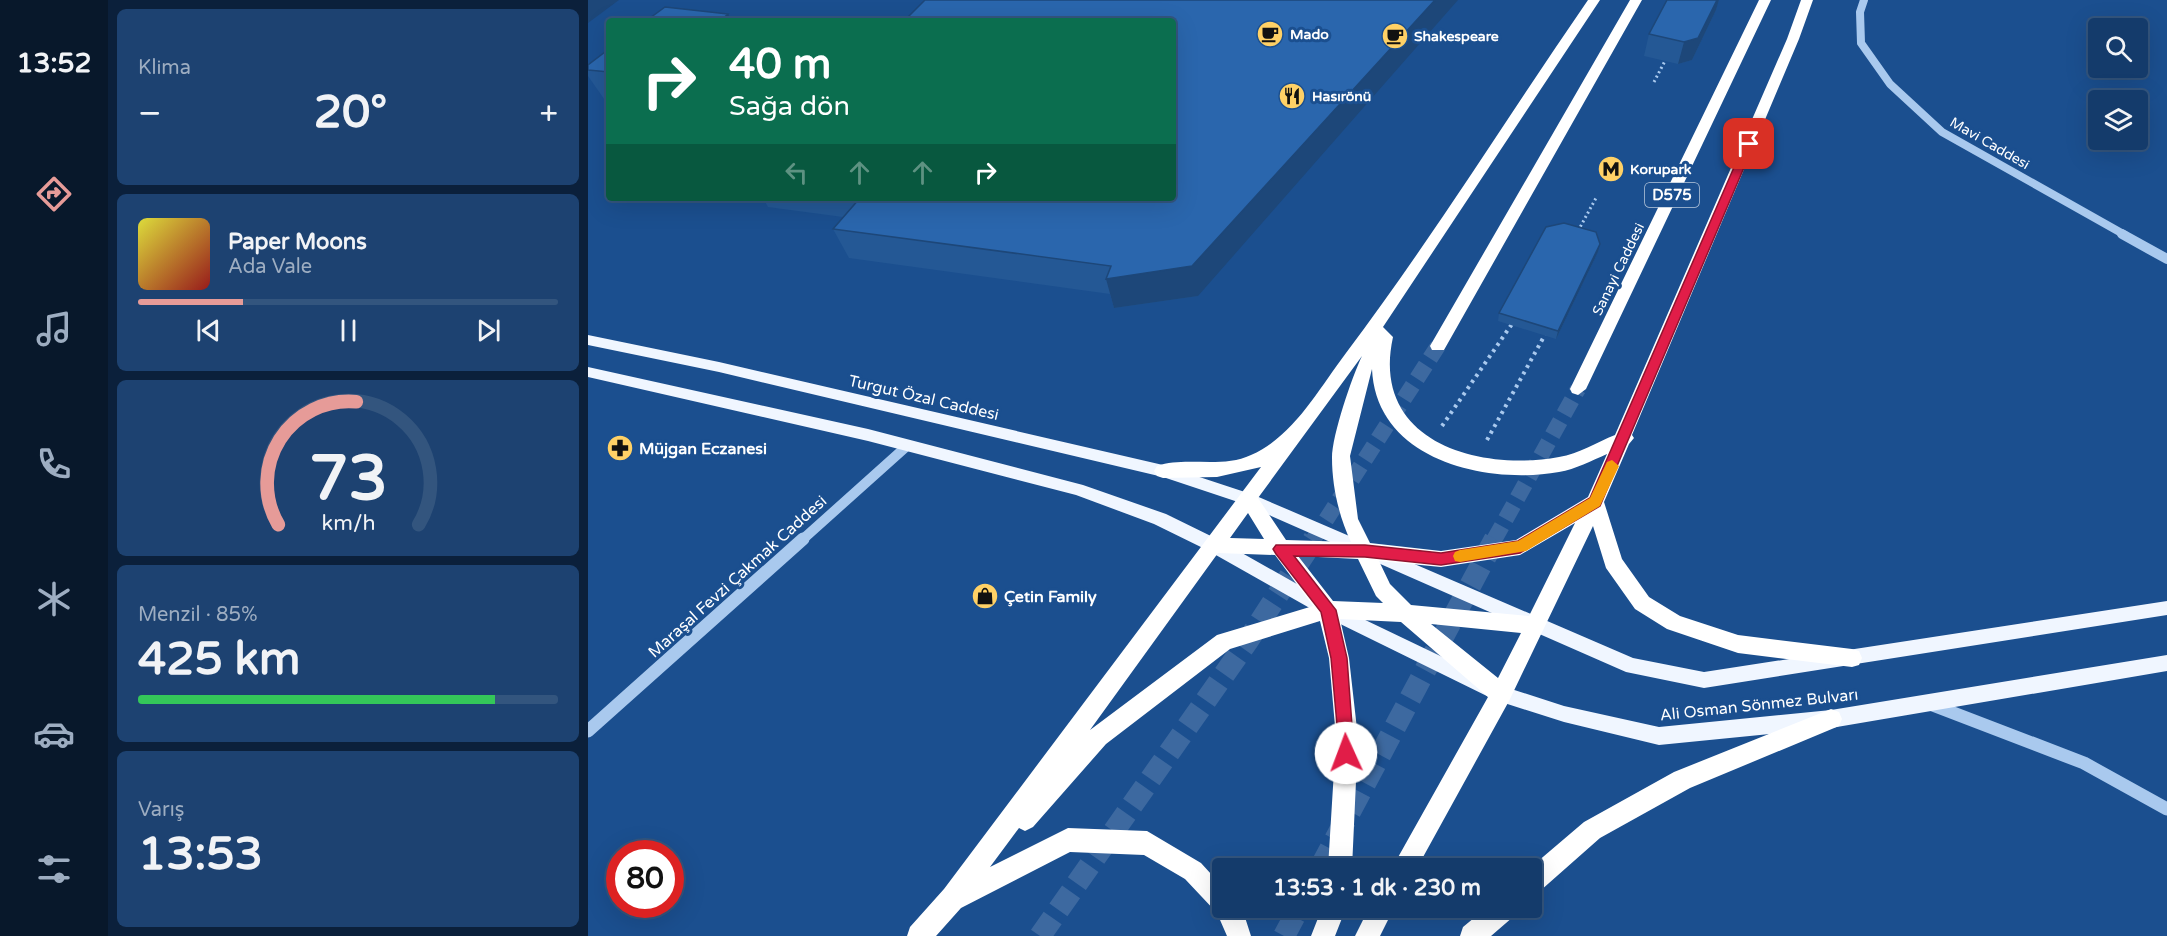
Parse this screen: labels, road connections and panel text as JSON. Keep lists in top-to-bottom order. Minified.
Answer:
{"streets":{"highway":["D575","Sanayi Caddesi"],"main road":["Turgut Özal Caddesi","Ali Osman Sönmez Bulvarı"],"street":["Mavi Caddesi","Maraşal Fevzi Çakmak Caddesi"]},"crossings":[["Turgut Özal Caddesi","Ali Osman Sönmez Bulvarı"]],"places":{"cafe":["Mado","Shakespeare"],"restaurant":["Hasırönü"],"metro station":["Korupark"],"pharmacy":["Müjgan Eczanesi"],"shop":["Çetin Family"]},"page":{"tabs":"13:52","tile":["Klima",["Menzil · 85%","425 km"],["Varış","13:53"]],"turn":["40 m","Sağa dön"],"heat":["−","20°","+"],"song":["Paper Moons","Ada Vale"],"limit":"80","trip":"13:53 · 1 dk · 230 m","gauge":["73","km/h"]}}
